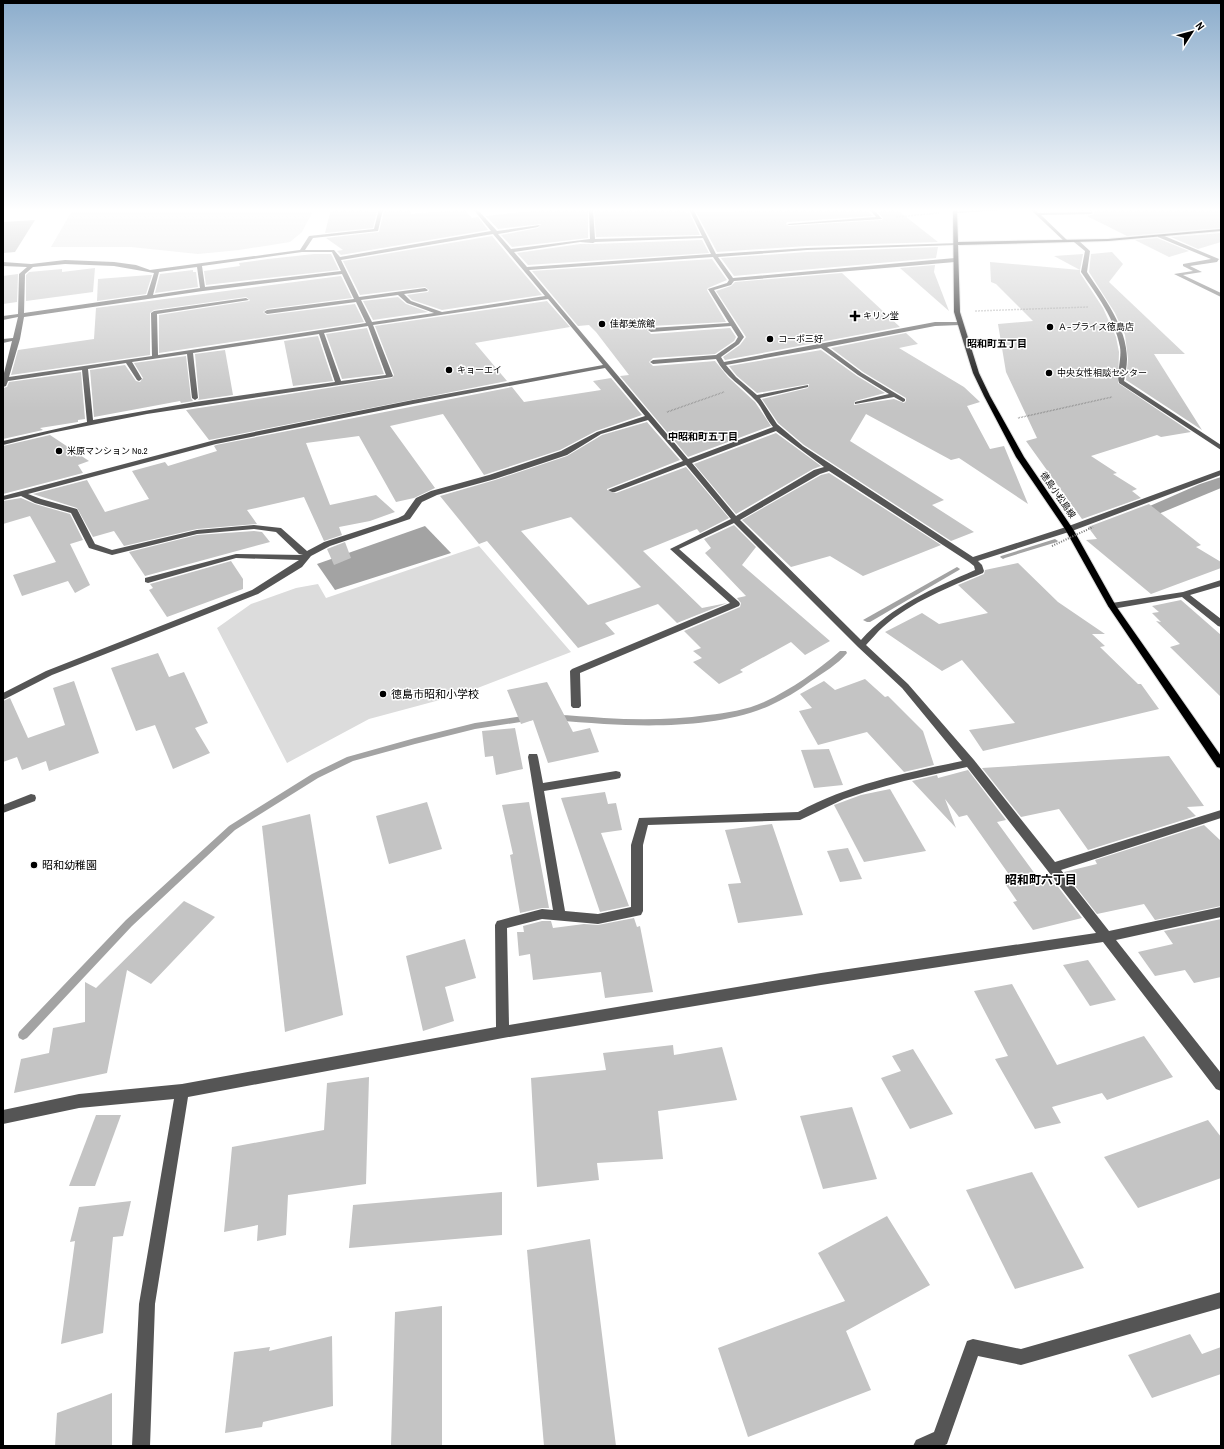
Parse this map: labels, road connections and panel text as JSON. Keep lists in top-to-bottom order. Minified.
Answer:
{"streets":{"main road":["徳島小松島線"]},"districts":["昭和町五丁目","中昭和町五丁目","昭和町六丁目"],"places":{"health":["キリン堂"],"other":["佳都美旅館","Ａ−プライス徳島店","コーポ三好","キョーエイ","中央女性相談センター","米原マンション No.2","徳島市昭和小学校","昭和幼稚園"]},"north":"top right"}
